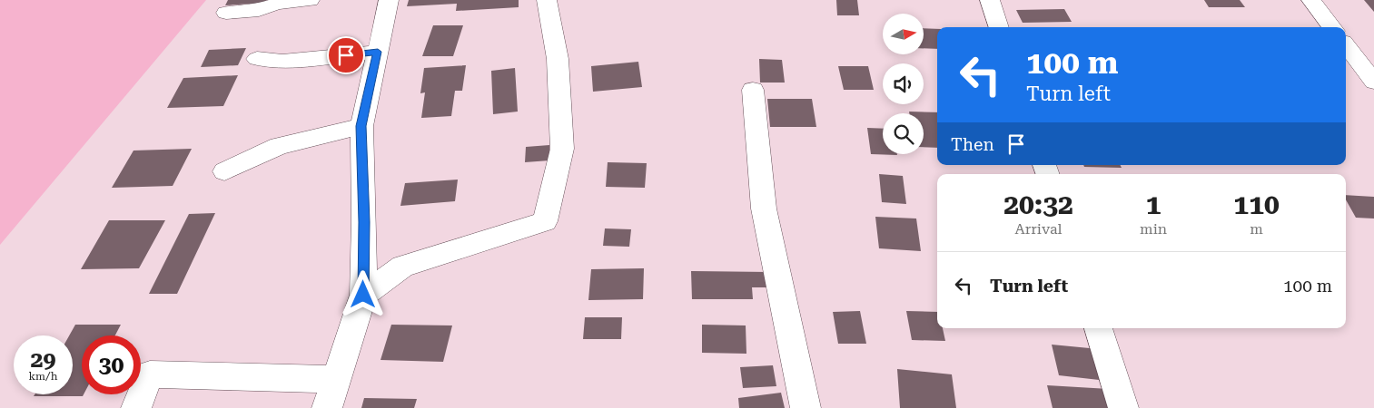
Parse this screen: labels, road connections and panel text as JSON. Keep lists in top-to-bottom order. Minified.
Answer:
{"north":"right","page":{"turn":["100 m","Turn left"],"then":"Then","eta":["20:32","Arrival","1","min","110","m"],"list":[{"name":"Turn left","value":"100 m"}],"speed":"29 km/h","limit":"30"}}
